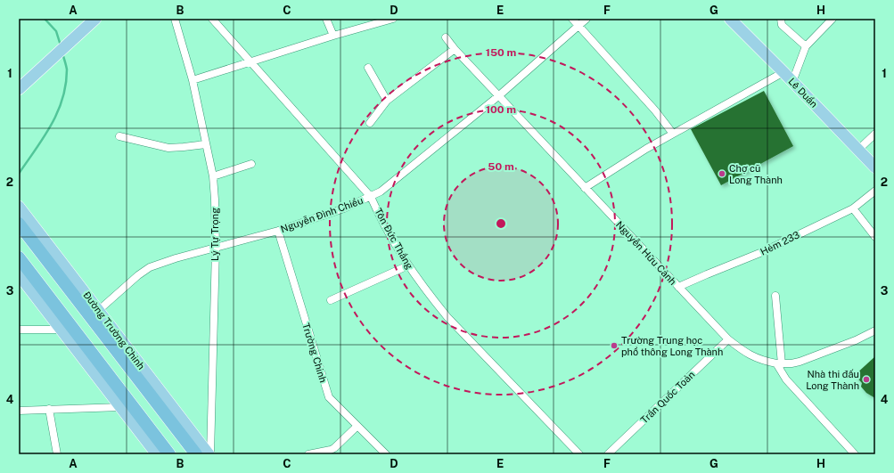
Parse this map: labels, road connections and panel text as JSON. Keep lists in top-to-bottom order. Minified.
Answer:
{"streets":{"highway":["Đường Trường Chinh"],"main road":["Lê Duẩn"],"street":["Nguyễn Đình Chiểu","Lý Tự Trọng","Tôn Đức Thắng","Hẻm 233","Nguyễn Hữu Cảnh","Trường Chinh","Trần Quốc Toản"]},"crossings":[["Nguyễn Đình Chiểu","Lý Tự Trọng"],["Nguyễn Đình Chiểu","Tôn Đức Thắng"],["Nguyễn Đình Chiểu","Nguyễn Hữu Cảnh"],["Nguyễn Đình Chiểu","Đường Trường Chinh"],["Nguyễn Đình Chiểu","Trường Chinh"],["Lý Tự Trọng","Đường Trường Chinh"],["Hẻm 233","Nguyễn Hữu Cảnh"],["Nguyễn Hữu Cảnh","Trần Quốc Toản"]],"places":["Chợ cũ Long Thành","Trường Trung học phổ thông Long Thành","Nhà thi đấu Long Thành"],"grid":{"columns":["A","B","C","D","E","F","G","H"],"rows":["1","2","3","4"]},"rings":["150 m","100 m","50 m"]}
